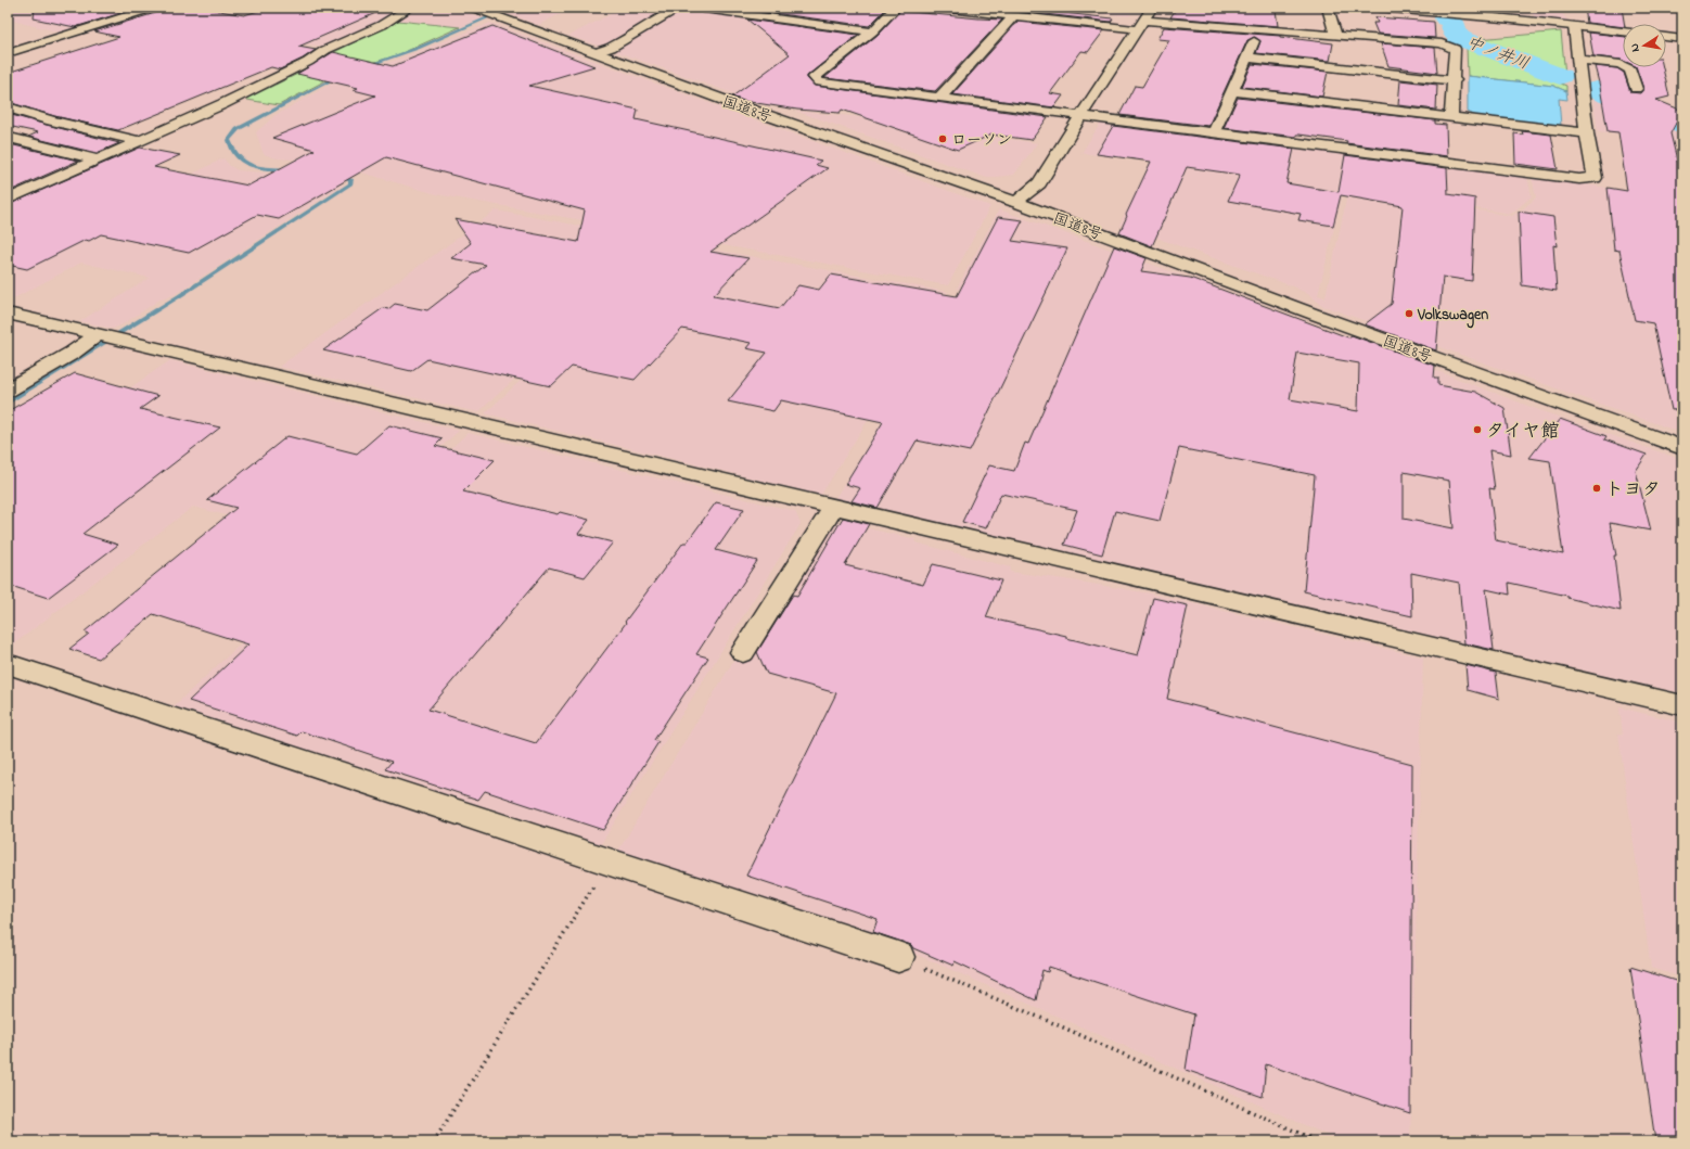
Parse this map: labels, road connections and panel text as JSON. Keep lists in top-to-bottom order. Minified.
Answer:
{"streets":{"main road":["国道8号"]},"water":["中ノ井川"],"places":["ローソン","Volkswagen","タイヤ館","トヨタ"],"north":"left"}
